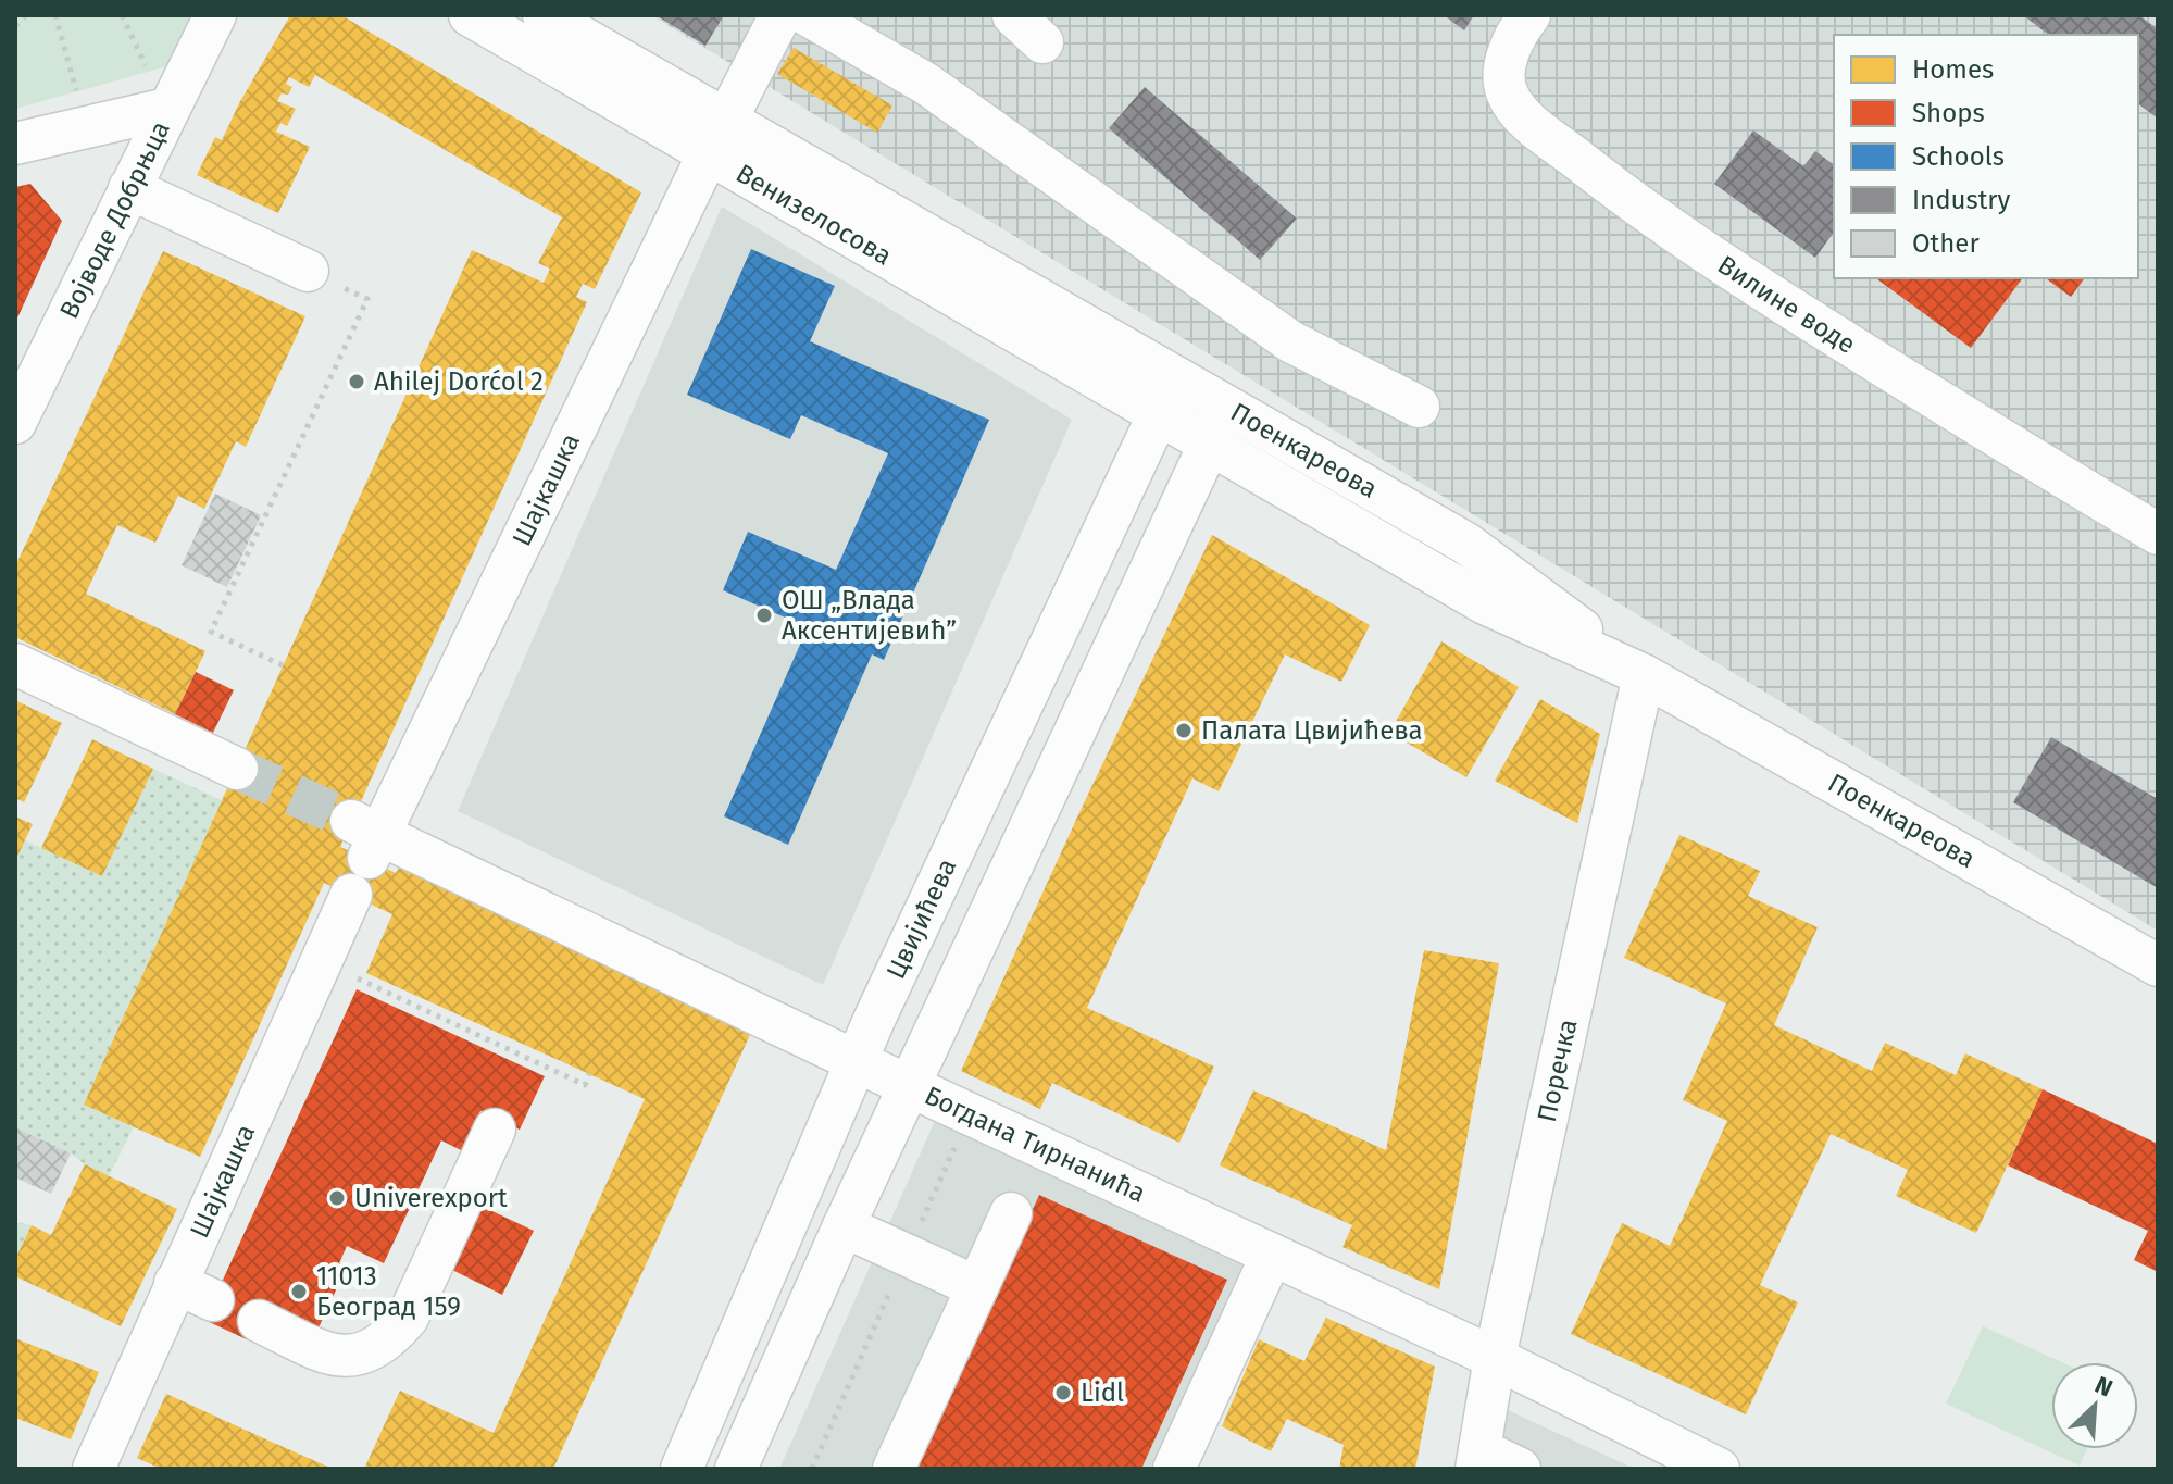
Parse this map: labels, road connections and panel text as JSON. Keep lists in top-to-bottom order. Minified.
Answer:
{"streets":{"street":["Венизелосова","Војводе Добрњца","Вилине воде","Поенкареова","Шајкашка","Цвијићева","Поречка","Богдана Тирнанића"]},"crossings":[["Венизелосова","Поенкареова"],["Венизелосова","Шајкашка"],["Венизелосова","Цвијићева"],["Поенкареова","Цвијићева"],["Поенкареова","Поречка"],["Шајкашка","Богдана Тирнанића"],["Цвијићева","Богдана Тирнанића"],["Поречка","Богдана Тирнанића"]],"places":["Ahilej Dorćol 2","ОШ „Влада Аксентијевић”","Палата Цвијићева","Univerexport","11013 Београд 159","Lidl"],"legend":["Homes","Shops","Schools","Industry","Other"],"north":"top right"}
